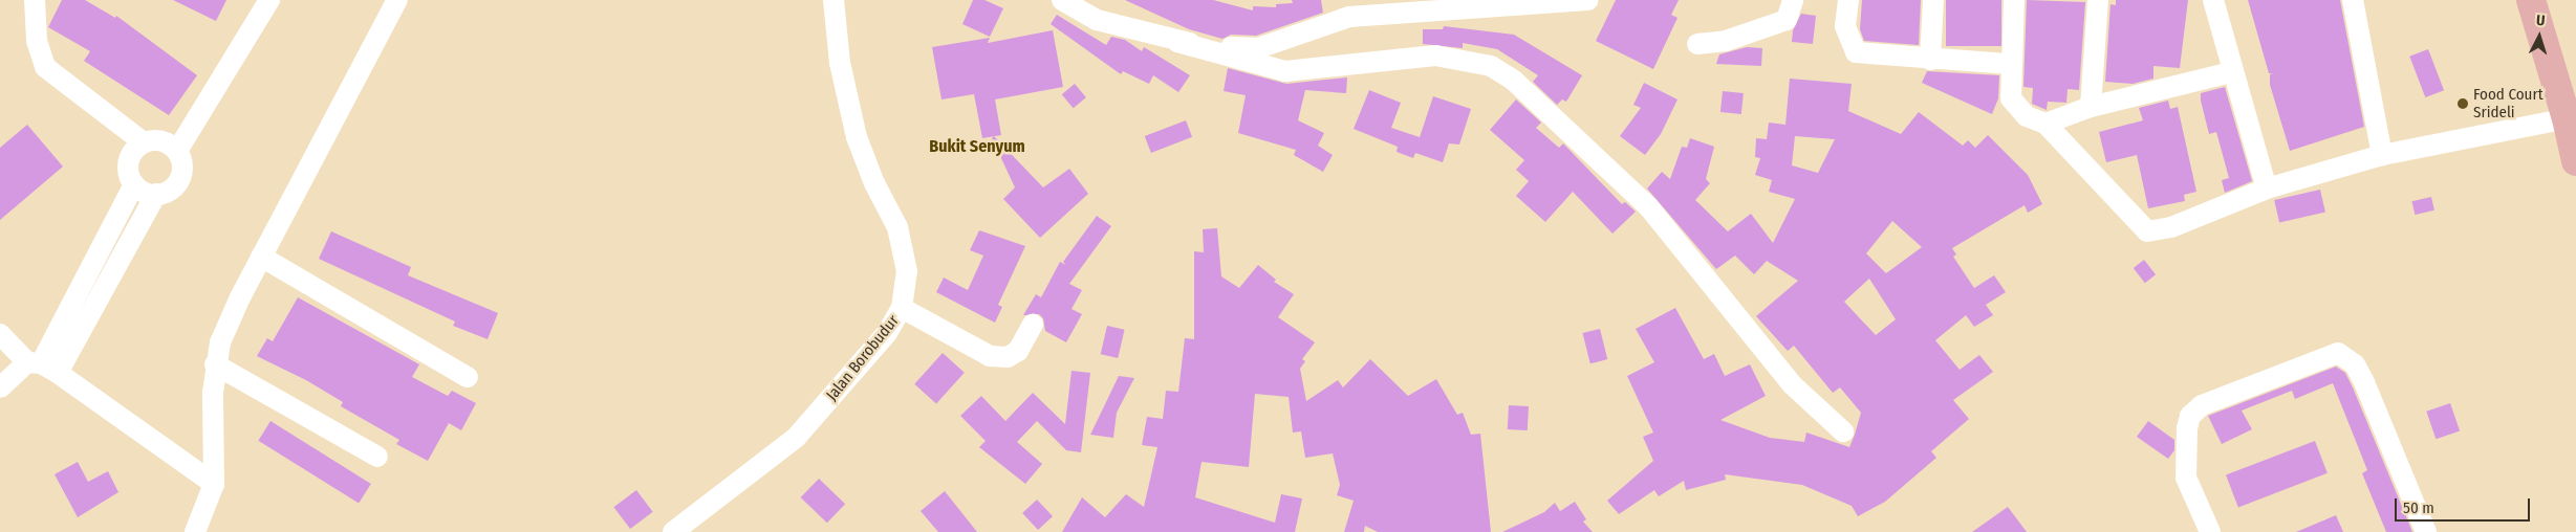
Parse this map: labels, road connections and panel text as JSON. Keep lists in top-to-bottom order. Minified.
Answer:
{"streets":{"street":["Jalan Borobudur"]},"districts":["Bukit Senyum"],"places":["Food Court Srideli"],"scale_bar":"50 m","north":"top"}
